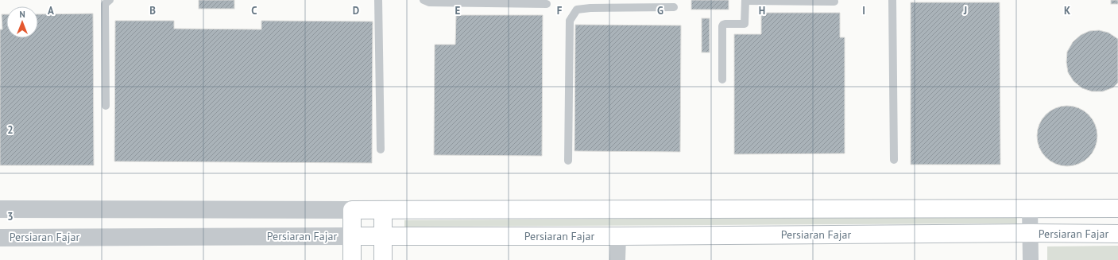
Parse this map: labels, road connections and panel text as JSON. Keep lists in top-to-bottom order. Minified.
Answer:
{"streets":{"main road":["Persiaran Fajar"]},"north":"top","grid":{"columns":["A","B","C","D","E","F","G","H","I","J","K"],"rows":["2","3"]}}
